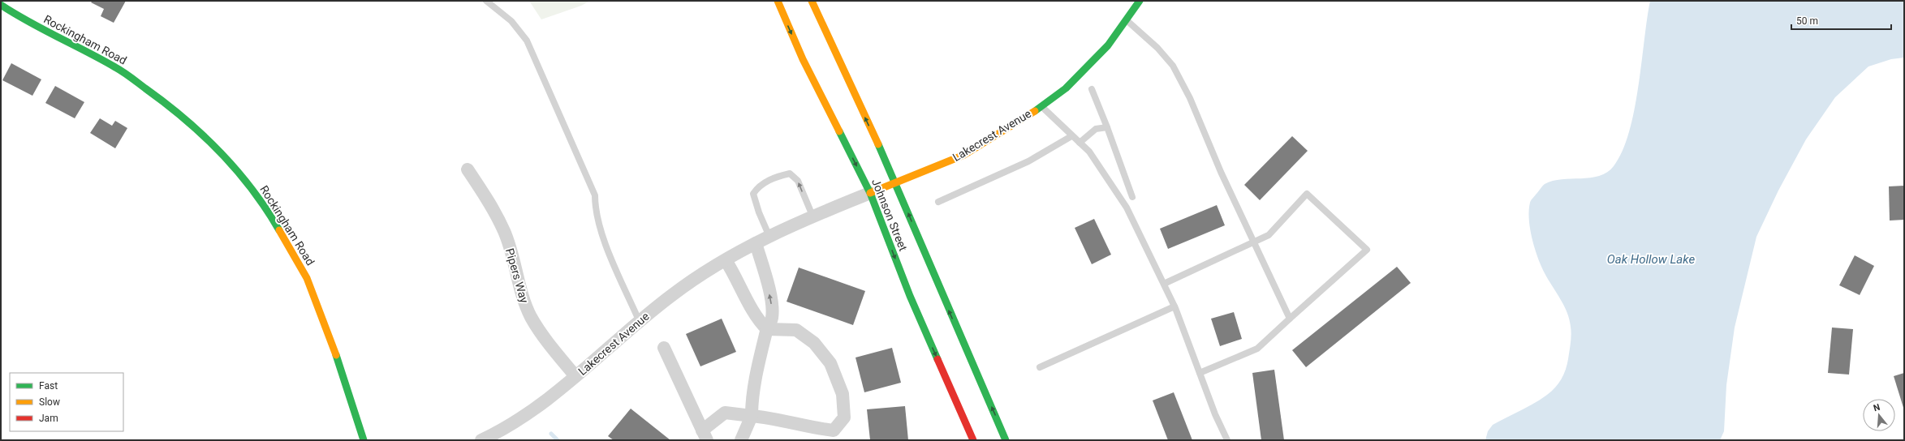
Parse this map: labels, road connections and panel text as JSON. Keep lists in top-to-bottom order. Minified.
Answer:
{"streets":{"main road":["Rockingham Road","Lakecrest Avenue","Johnson Street"],"street":["Pipers Way"]},"crossings":[["Lakecrest Avenue","Johnson Street"],["Lakecrest Avenue","Pipers Way"]],"water":["Oak Hollow Lake"],"legend":["Fast","Slow","Jam"],"scale_bar":"50 m","north":"top"}
